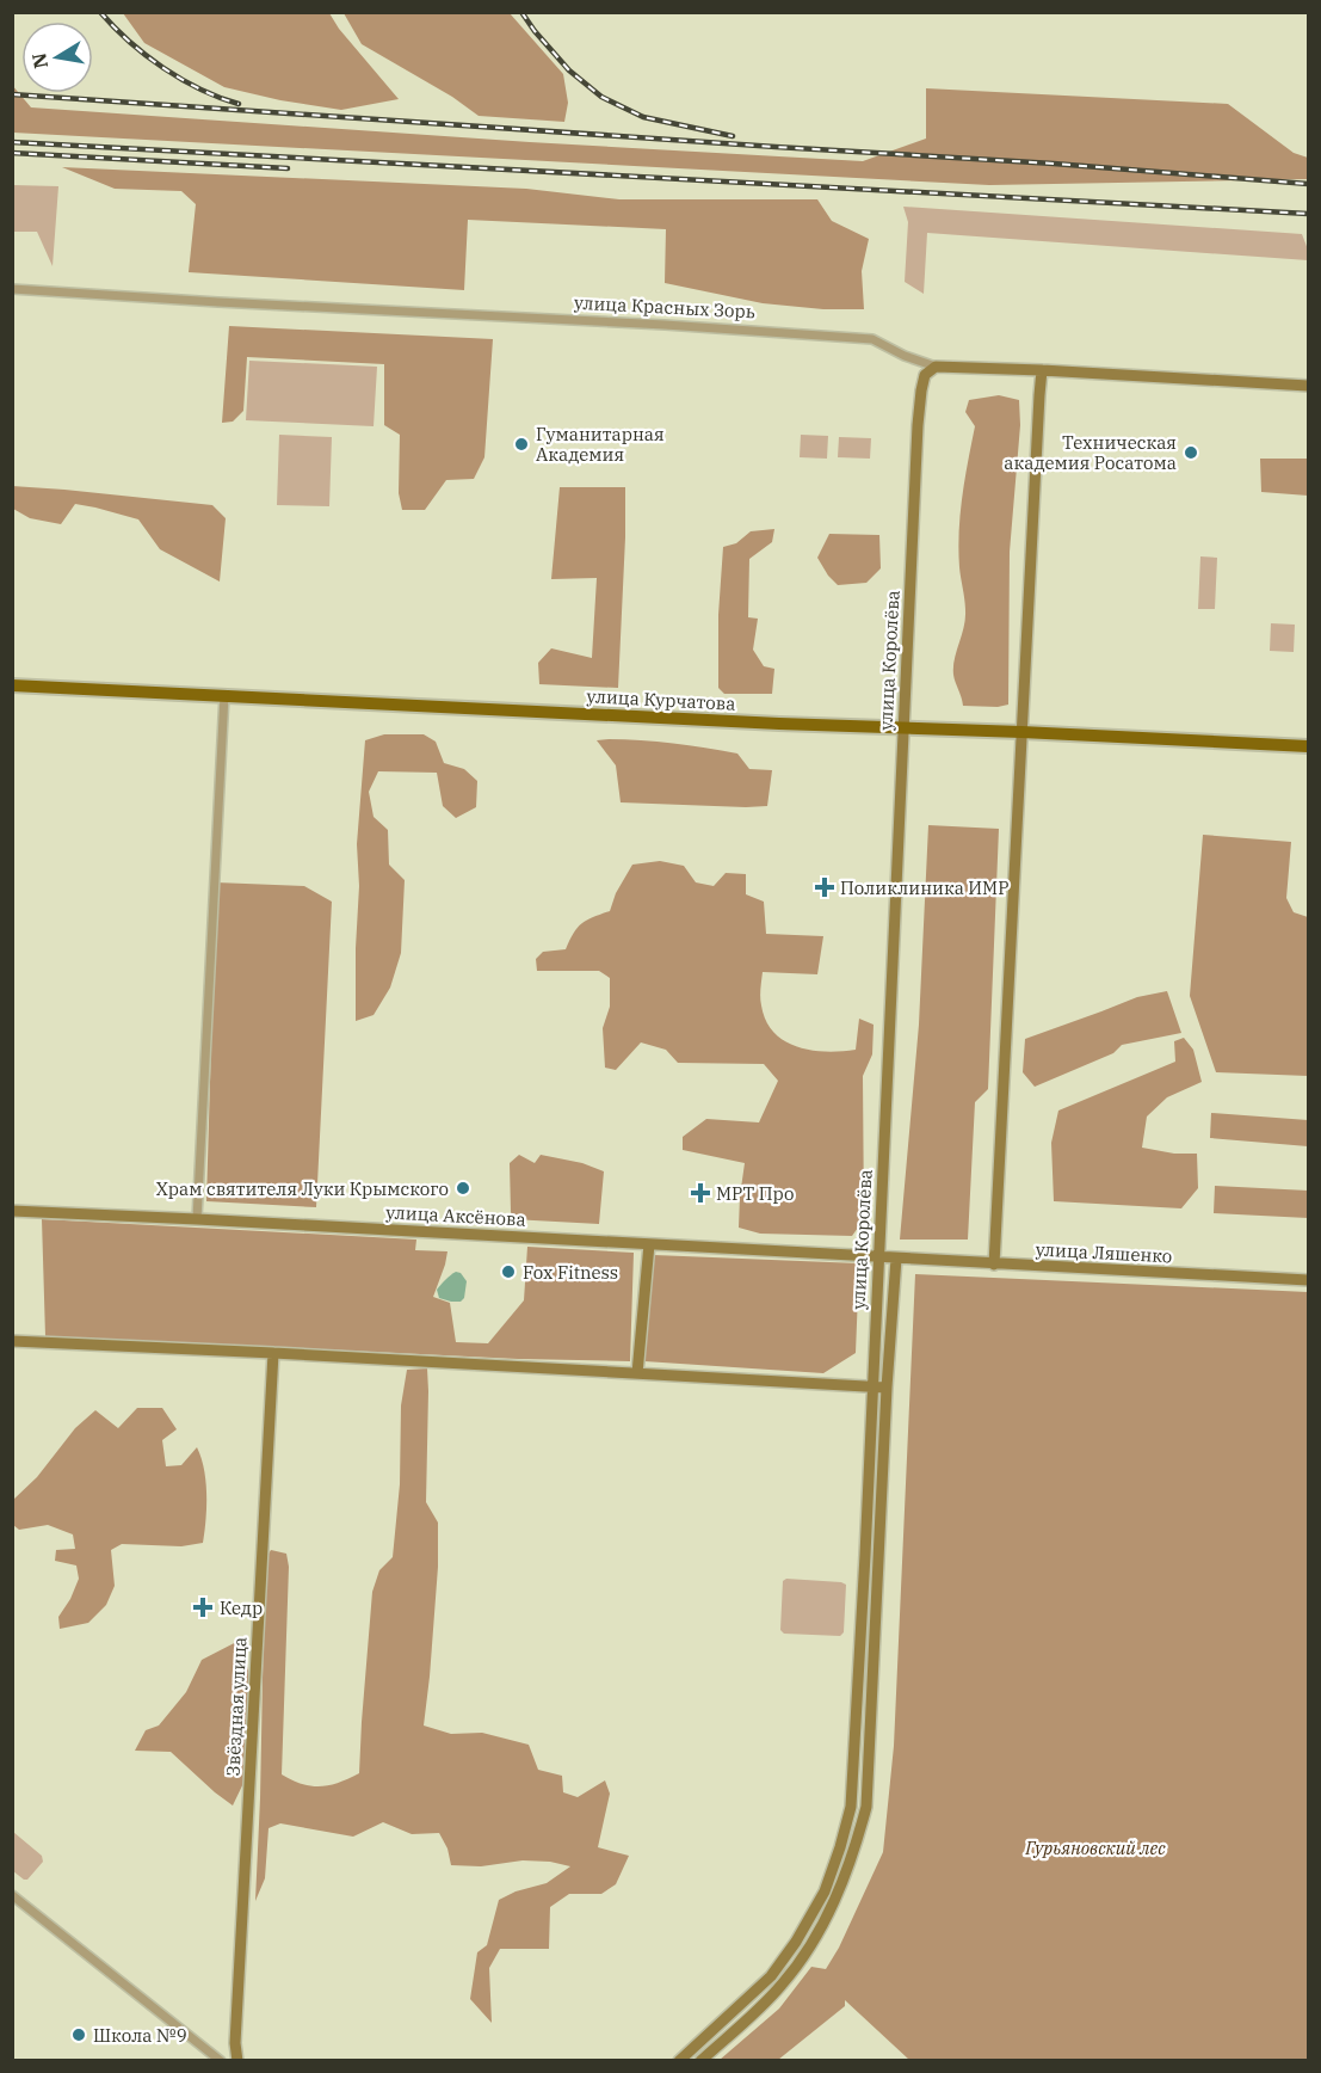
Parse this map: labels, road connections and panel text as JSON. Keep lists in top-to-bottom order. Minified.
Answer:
{"streets":{"main road":["улица Красных Зорь","улица Королёва","улица Курчатова","улица Аксёнова","улица Ляшенко","Звёздная улица"]},"crossings":[["улица Красных Зорь","улица Королёва"],["улица Королёва","улица Курчатова"],["улица Королёва","улица Аксёнова"],["улица Королёва","улица Ляшенко"],["улица Аксёнова","улица Ляшенко"]],"parks":["Гурьяновский лес"],"places":{"other":["Гуманитарная Академия","Техническая академия Росатома","Храм святителя Луки Крымского","Fox Fitness","Школа №9"],"health":["Поликлиника ИМР","МРТ Про","Кедр"]},"north":"left"}
